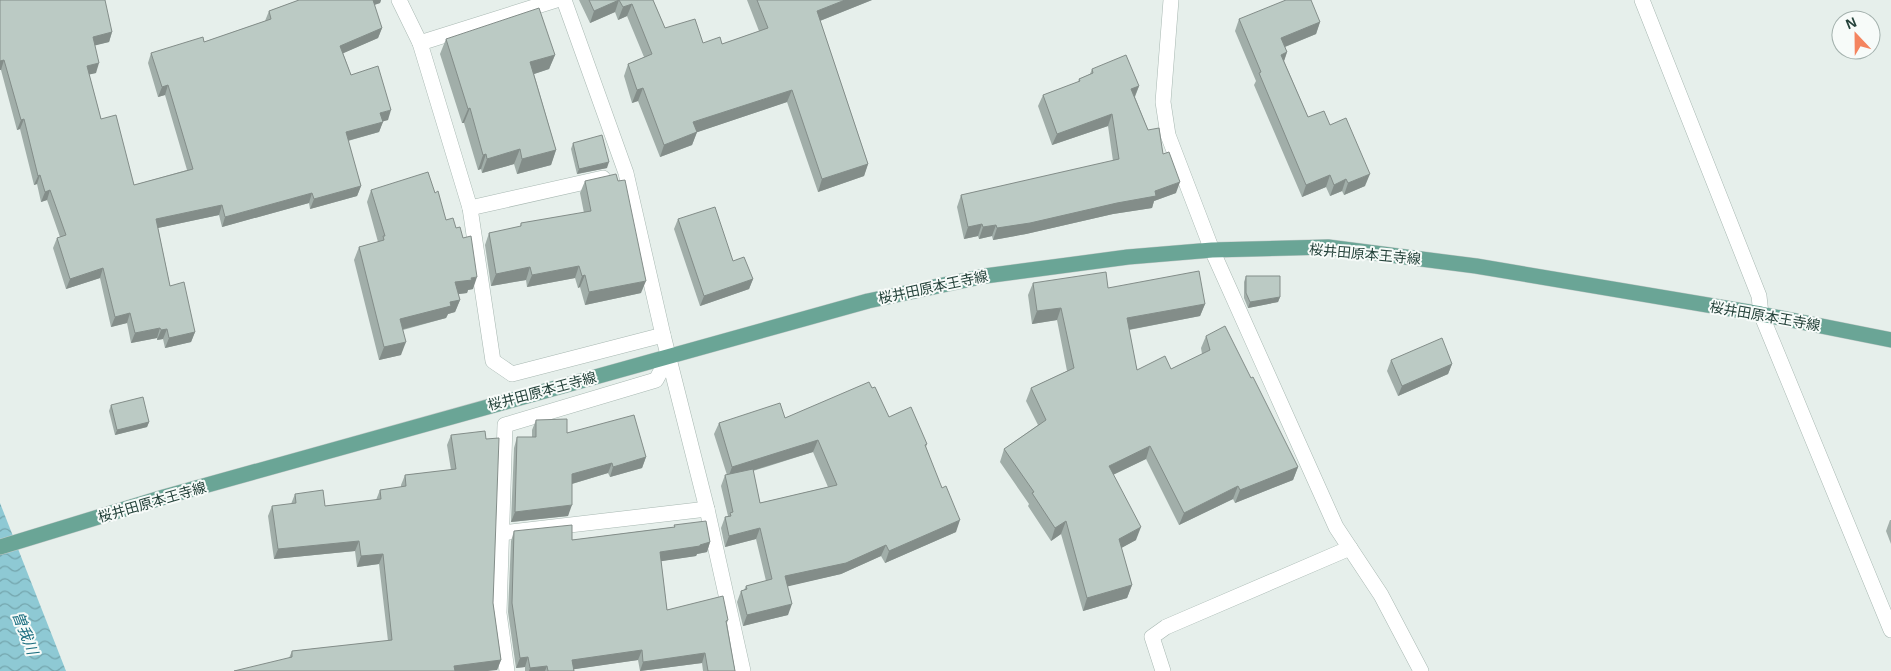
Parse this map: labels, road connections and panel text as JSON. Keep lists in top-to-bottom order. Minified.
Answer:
{"streets":{"main road":["桜井田原本王寺線"]},"water":["曽我川"],"north":"top"}
